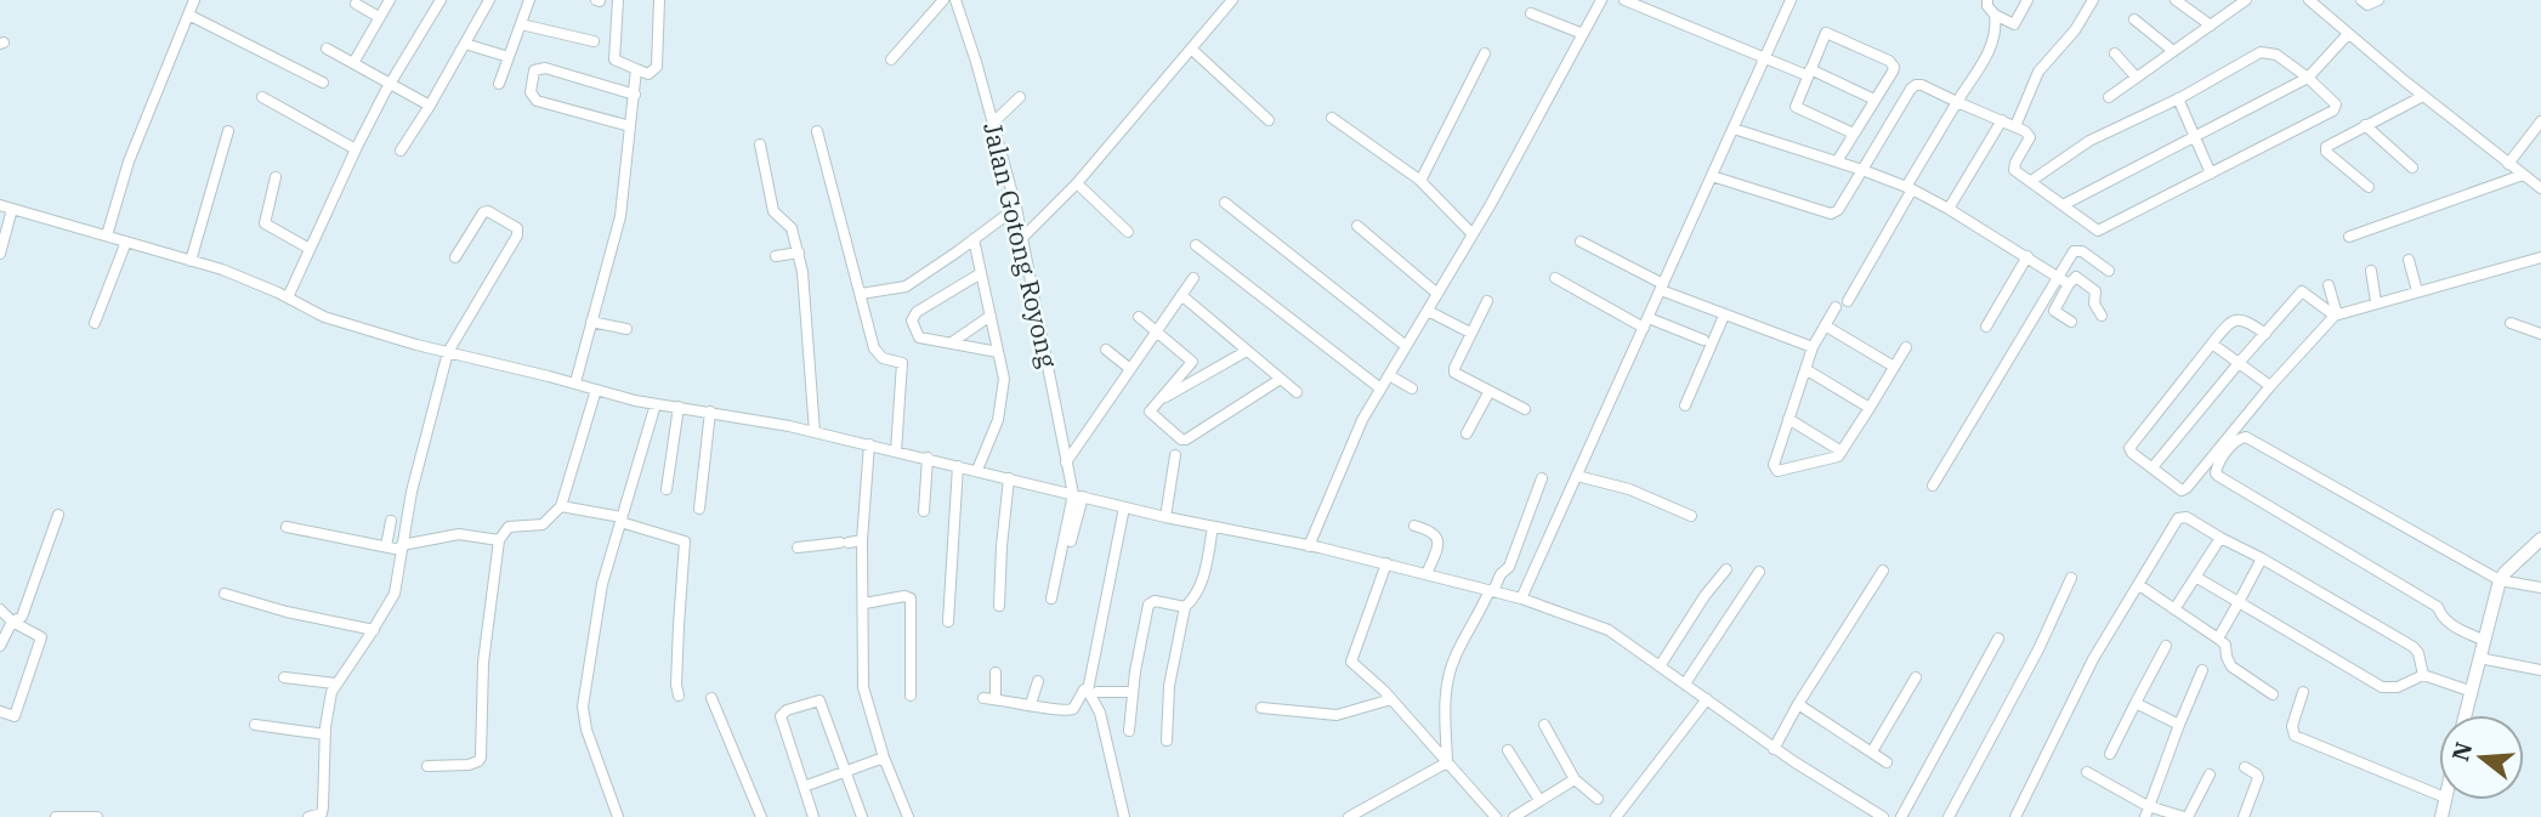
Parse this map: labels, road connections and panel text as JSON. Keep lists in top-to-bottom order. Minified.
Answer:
{"streets":{"street":["Jalan Gotong Royong"]},"north":"left"}
